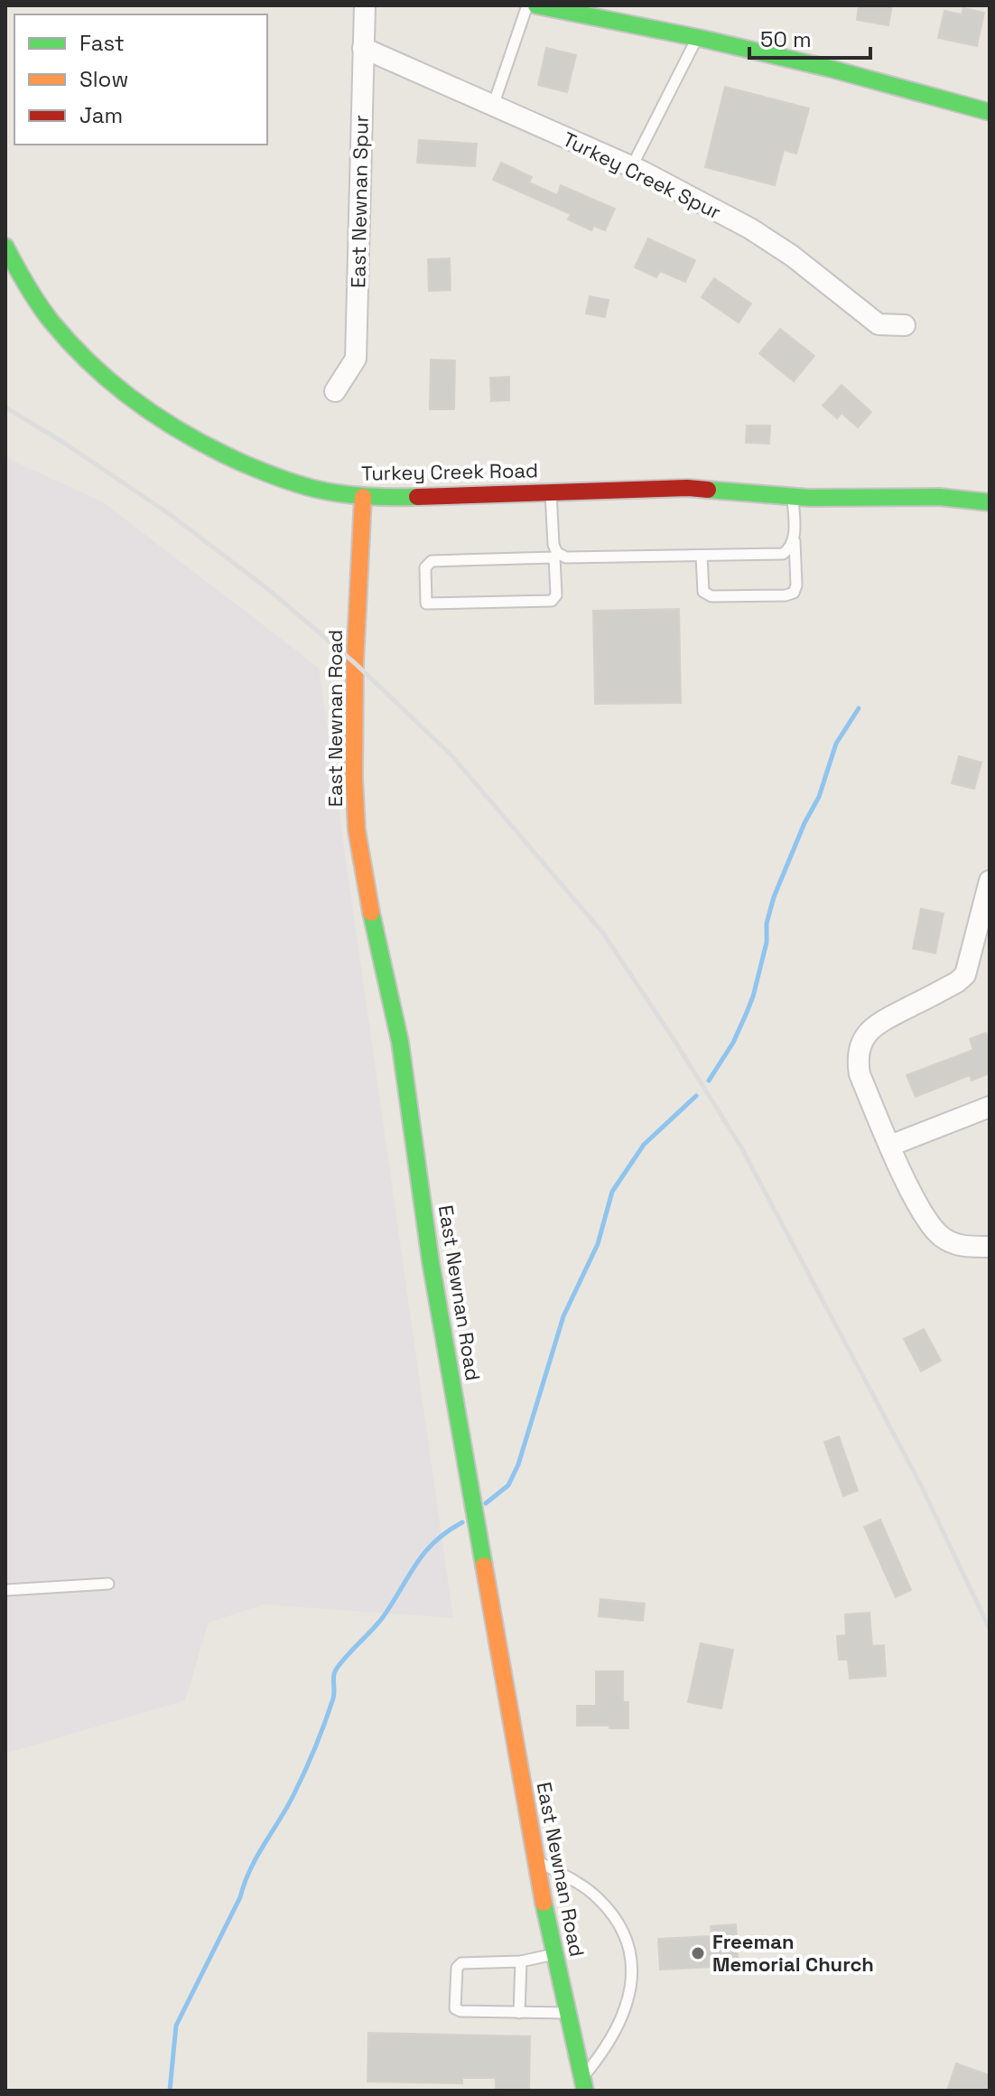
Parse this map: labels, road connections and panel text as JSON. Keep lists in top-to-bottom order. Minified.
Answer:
{"streets":{"street":["Turkey Creek Spur","East Newnan Spur","Turkey Creek Road","East Newnan Road"]},"crossings":[["Turkey Creek Spur","East Newnan Spur"],["Turkey Creek Road","East Newnan Road"]],"places":["Freeman Memorial Church"],"legend":["Fast","Slow","Jam"],"scale_bar":"50 m"}
